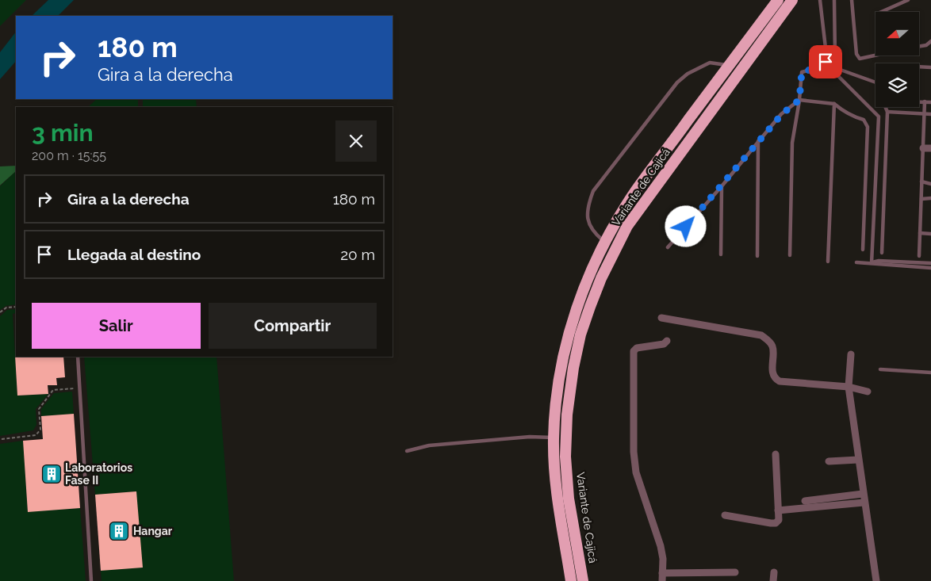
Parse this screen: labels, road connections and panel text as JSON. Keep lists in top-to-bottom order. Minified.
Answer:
{"streets":{"highway":["Variante de Cajicá"]},"places":{"building":["Laboratorios Fase II","Hangar"]},"north":"left","page":{"turn":["180 m","Gira a la derecha"],"heading":["3 min","200 m · 15:55"],"list":[{"name":"Gira a la derecha","value":"180 m"},{"name":"Llegada al destino","value":"20 m"}],"buttons":["Salir","Compartir"]}}
